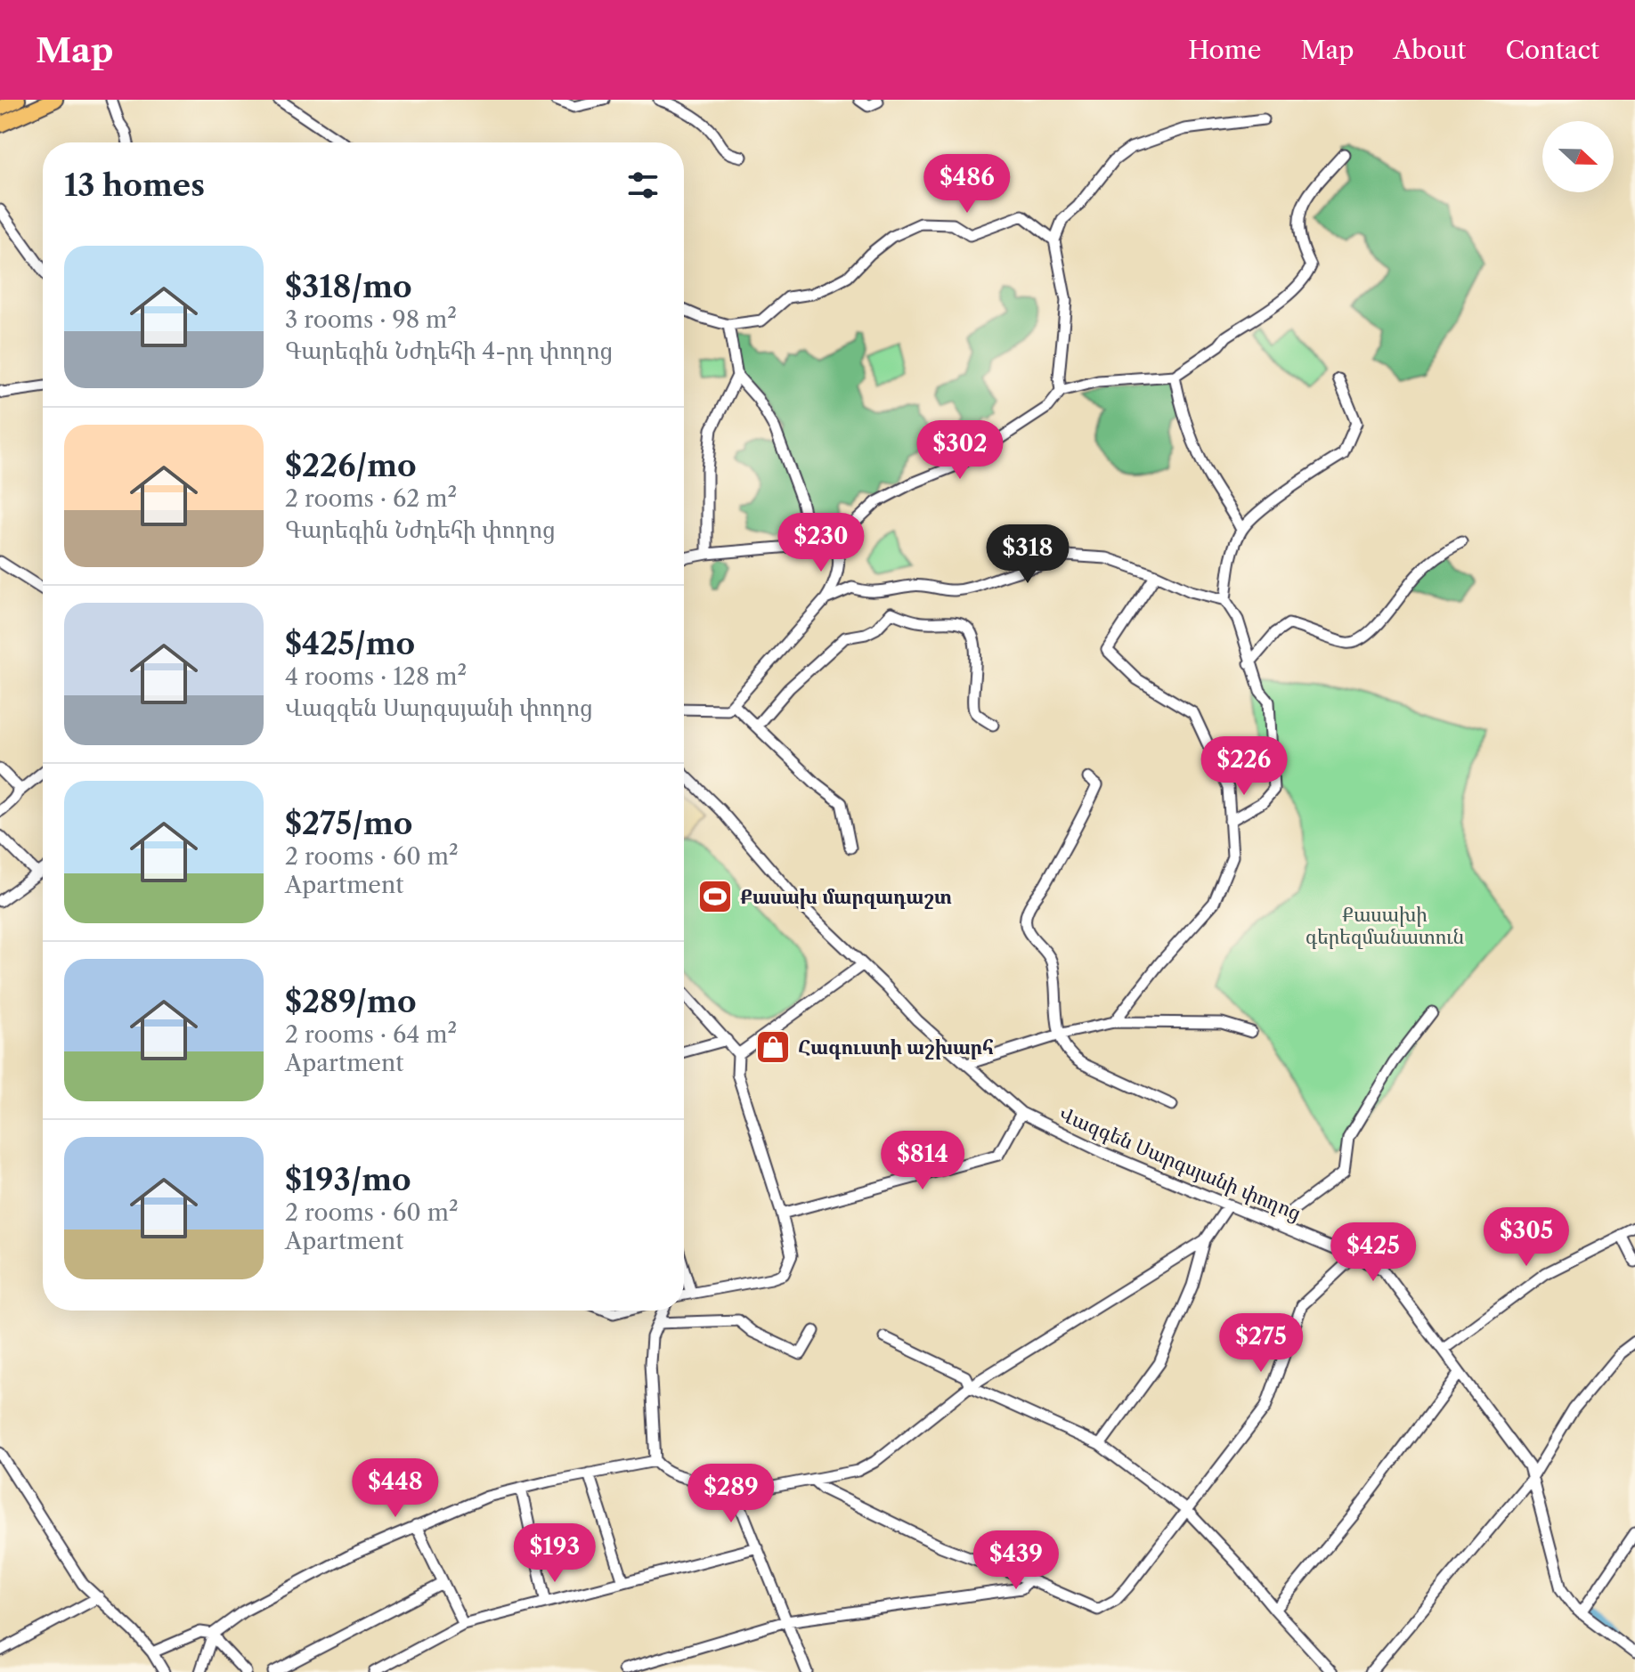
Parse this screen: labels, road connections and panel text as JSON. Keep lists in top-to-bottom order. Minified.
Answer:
{"streets":{"street":["Վազգեն Սարգսյանի փողոց"]},"parks":["Քասախի գերեզմանատուն"],"places":{"sports":["Քասախ մարզադաշտ"],"shop":["Հագուստի աշխարհ"]},"north":"right","page":{"header":"Map","nav":["Home","Map","About","Contact"],"heading":"13 homes","price":["$486","$302","$230","$318","$226","$814","$305","$425","$275","$448","$289","$193","$439"],"list":[{"name":"$318/mo","note":"3 rooms · 98 m² · Գարեգին Նժդեհի 4-րդ փողոց"},{"name":"$226/mo","note":"2 rooms · 62 m² · Գարեգին Նժդեհի փողոց"},{"name":"$425/mo","note":"4 rooms · 128 m² · Վազգեն Սարգսյանի փողոց"},{"name":"$275/mo","note":"2 rooms · 60 m² · Apartment"},{"name":"$289/mo","note":"2 rooms · 64 m² · Apartment"},{"name":"$193/mo","note":"2 rooms · 60 m² · Apartment"}]}}
